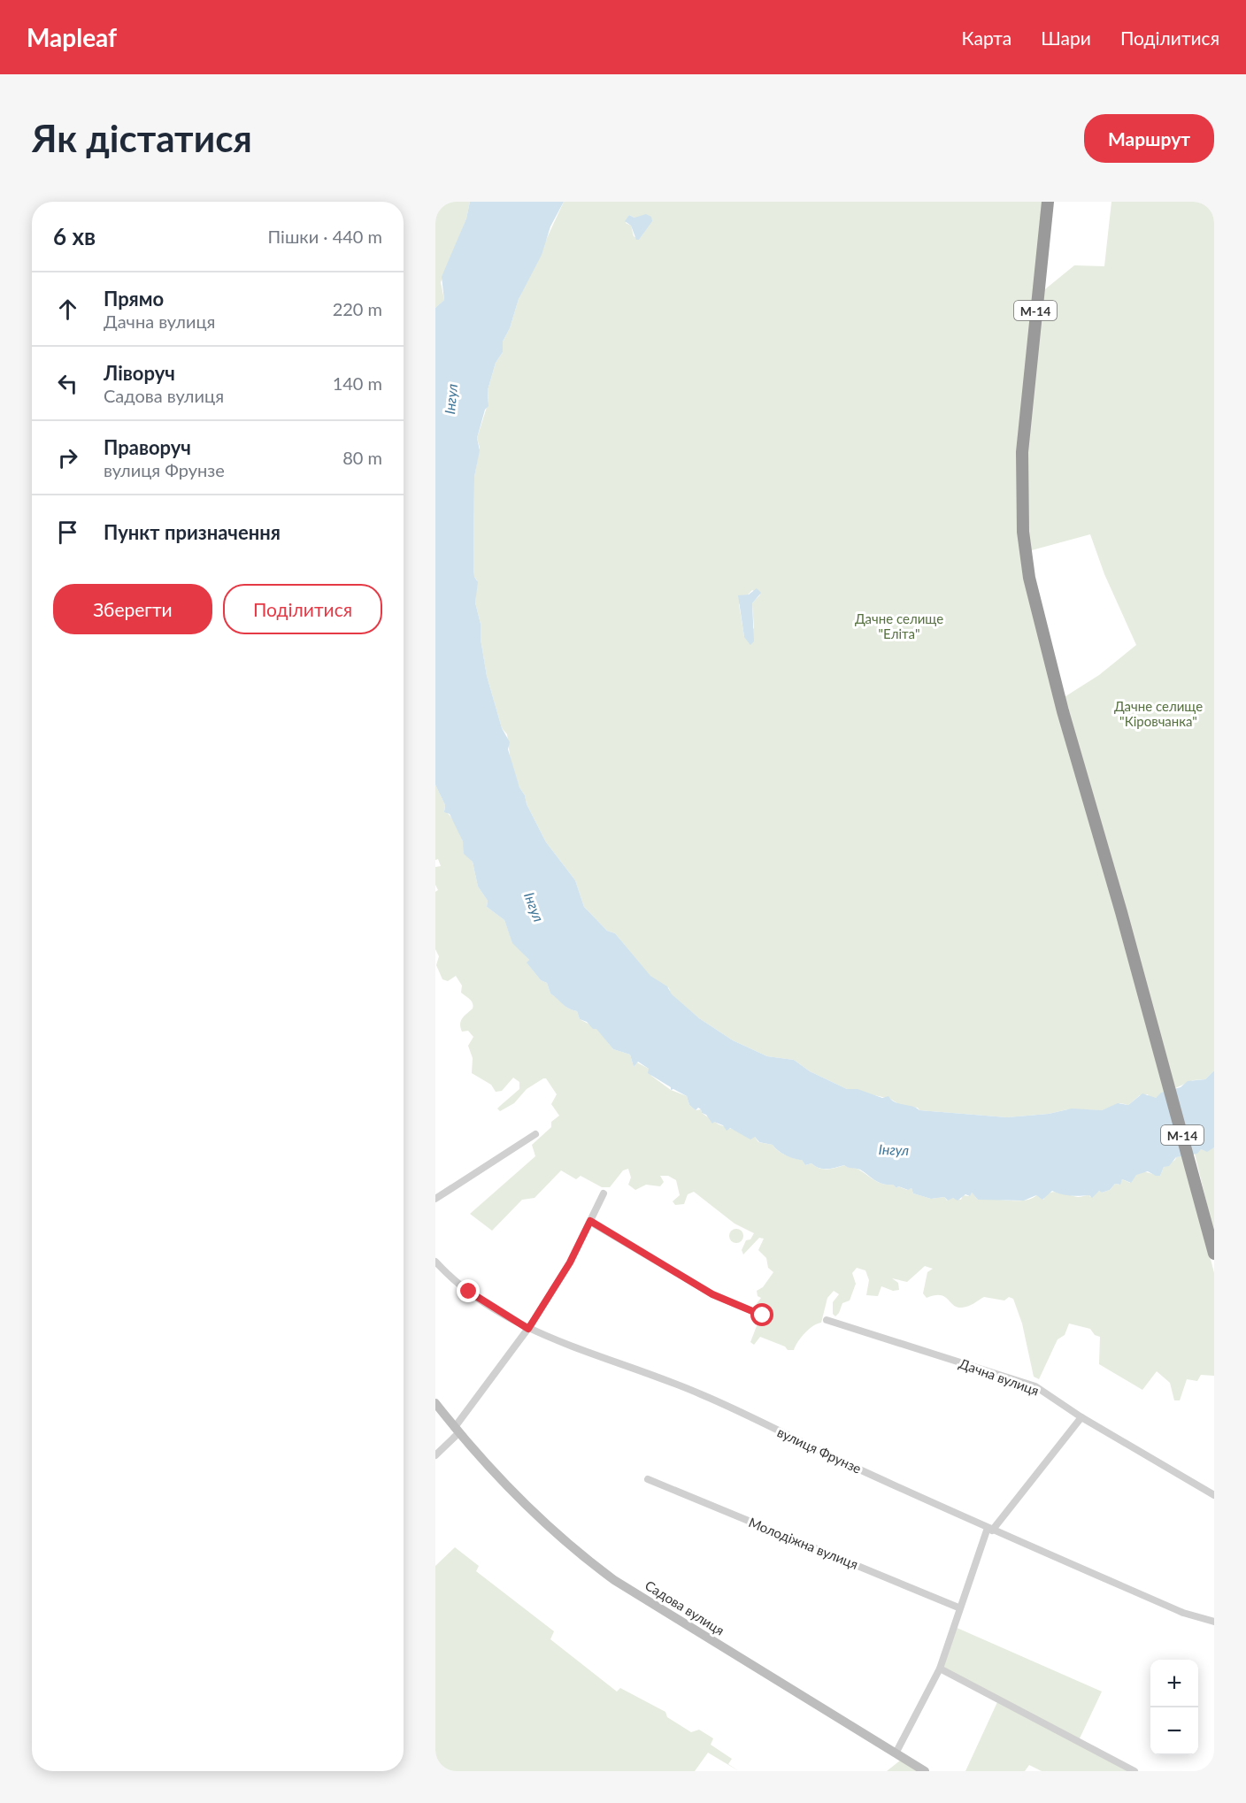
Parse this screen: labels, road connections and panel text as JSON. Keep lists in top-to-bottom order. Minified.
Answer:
{"streets":{"highway":["М-14"],"street":["Дачна вулиця","вулиця Фрунзе","Молодіжна вулиця","Садова вулиця"]},"water":["Інгул"],"parks":["Дачне селище \"Еліта\"","Дачне селище \"Кіровчанка\""],"page":{"header":"Mapleaf","nav":["Карта","Шари","Поділитися"],"buttons":["Маршрут",["Зберегти","Поділитися"]],"title":"Як дістатися","heading":["6 хв","Пішки · 440 m"],"list":[["Прямо","Дачна вулиця","220 m"],["Ліворуч","Садова вулиця","140 m"],["Праворуч","вулиця Фрунзе","80 m"],"Пункт призначення"],"map_buttons":["+","−"]}}
